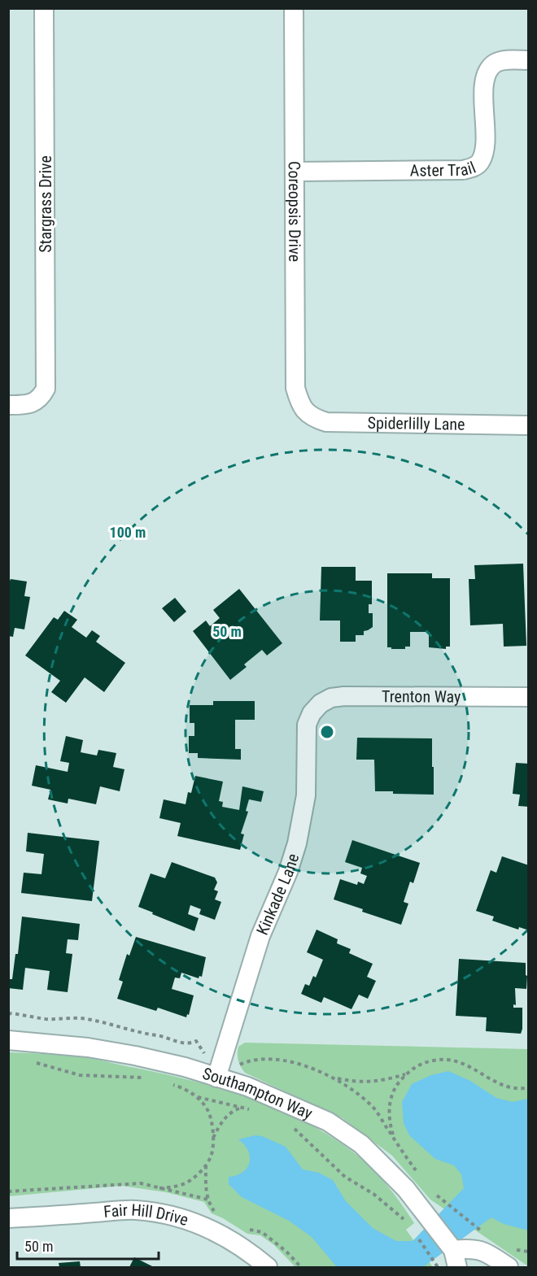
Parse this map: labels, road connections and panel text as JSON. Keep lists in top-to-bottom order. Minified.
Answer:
{"streets":{"street":["Aster Trail","Stargrass Drive","Coreopsis Drive","Spiderlilly Lane","Trenton Way","Kinkade Lane","Southampton Way","Fair Hill Drive"]},"crossings":[["Aster Trail","Coreopsis Drive"],["Coreopsis Drive","Spiderlilly Lane"],["Trenton Way","Kinkade Lane"],["Kinkade Lane","Southampton Way"]],"scale_bar":"50 m","rings":["100 m","50 m"]}
